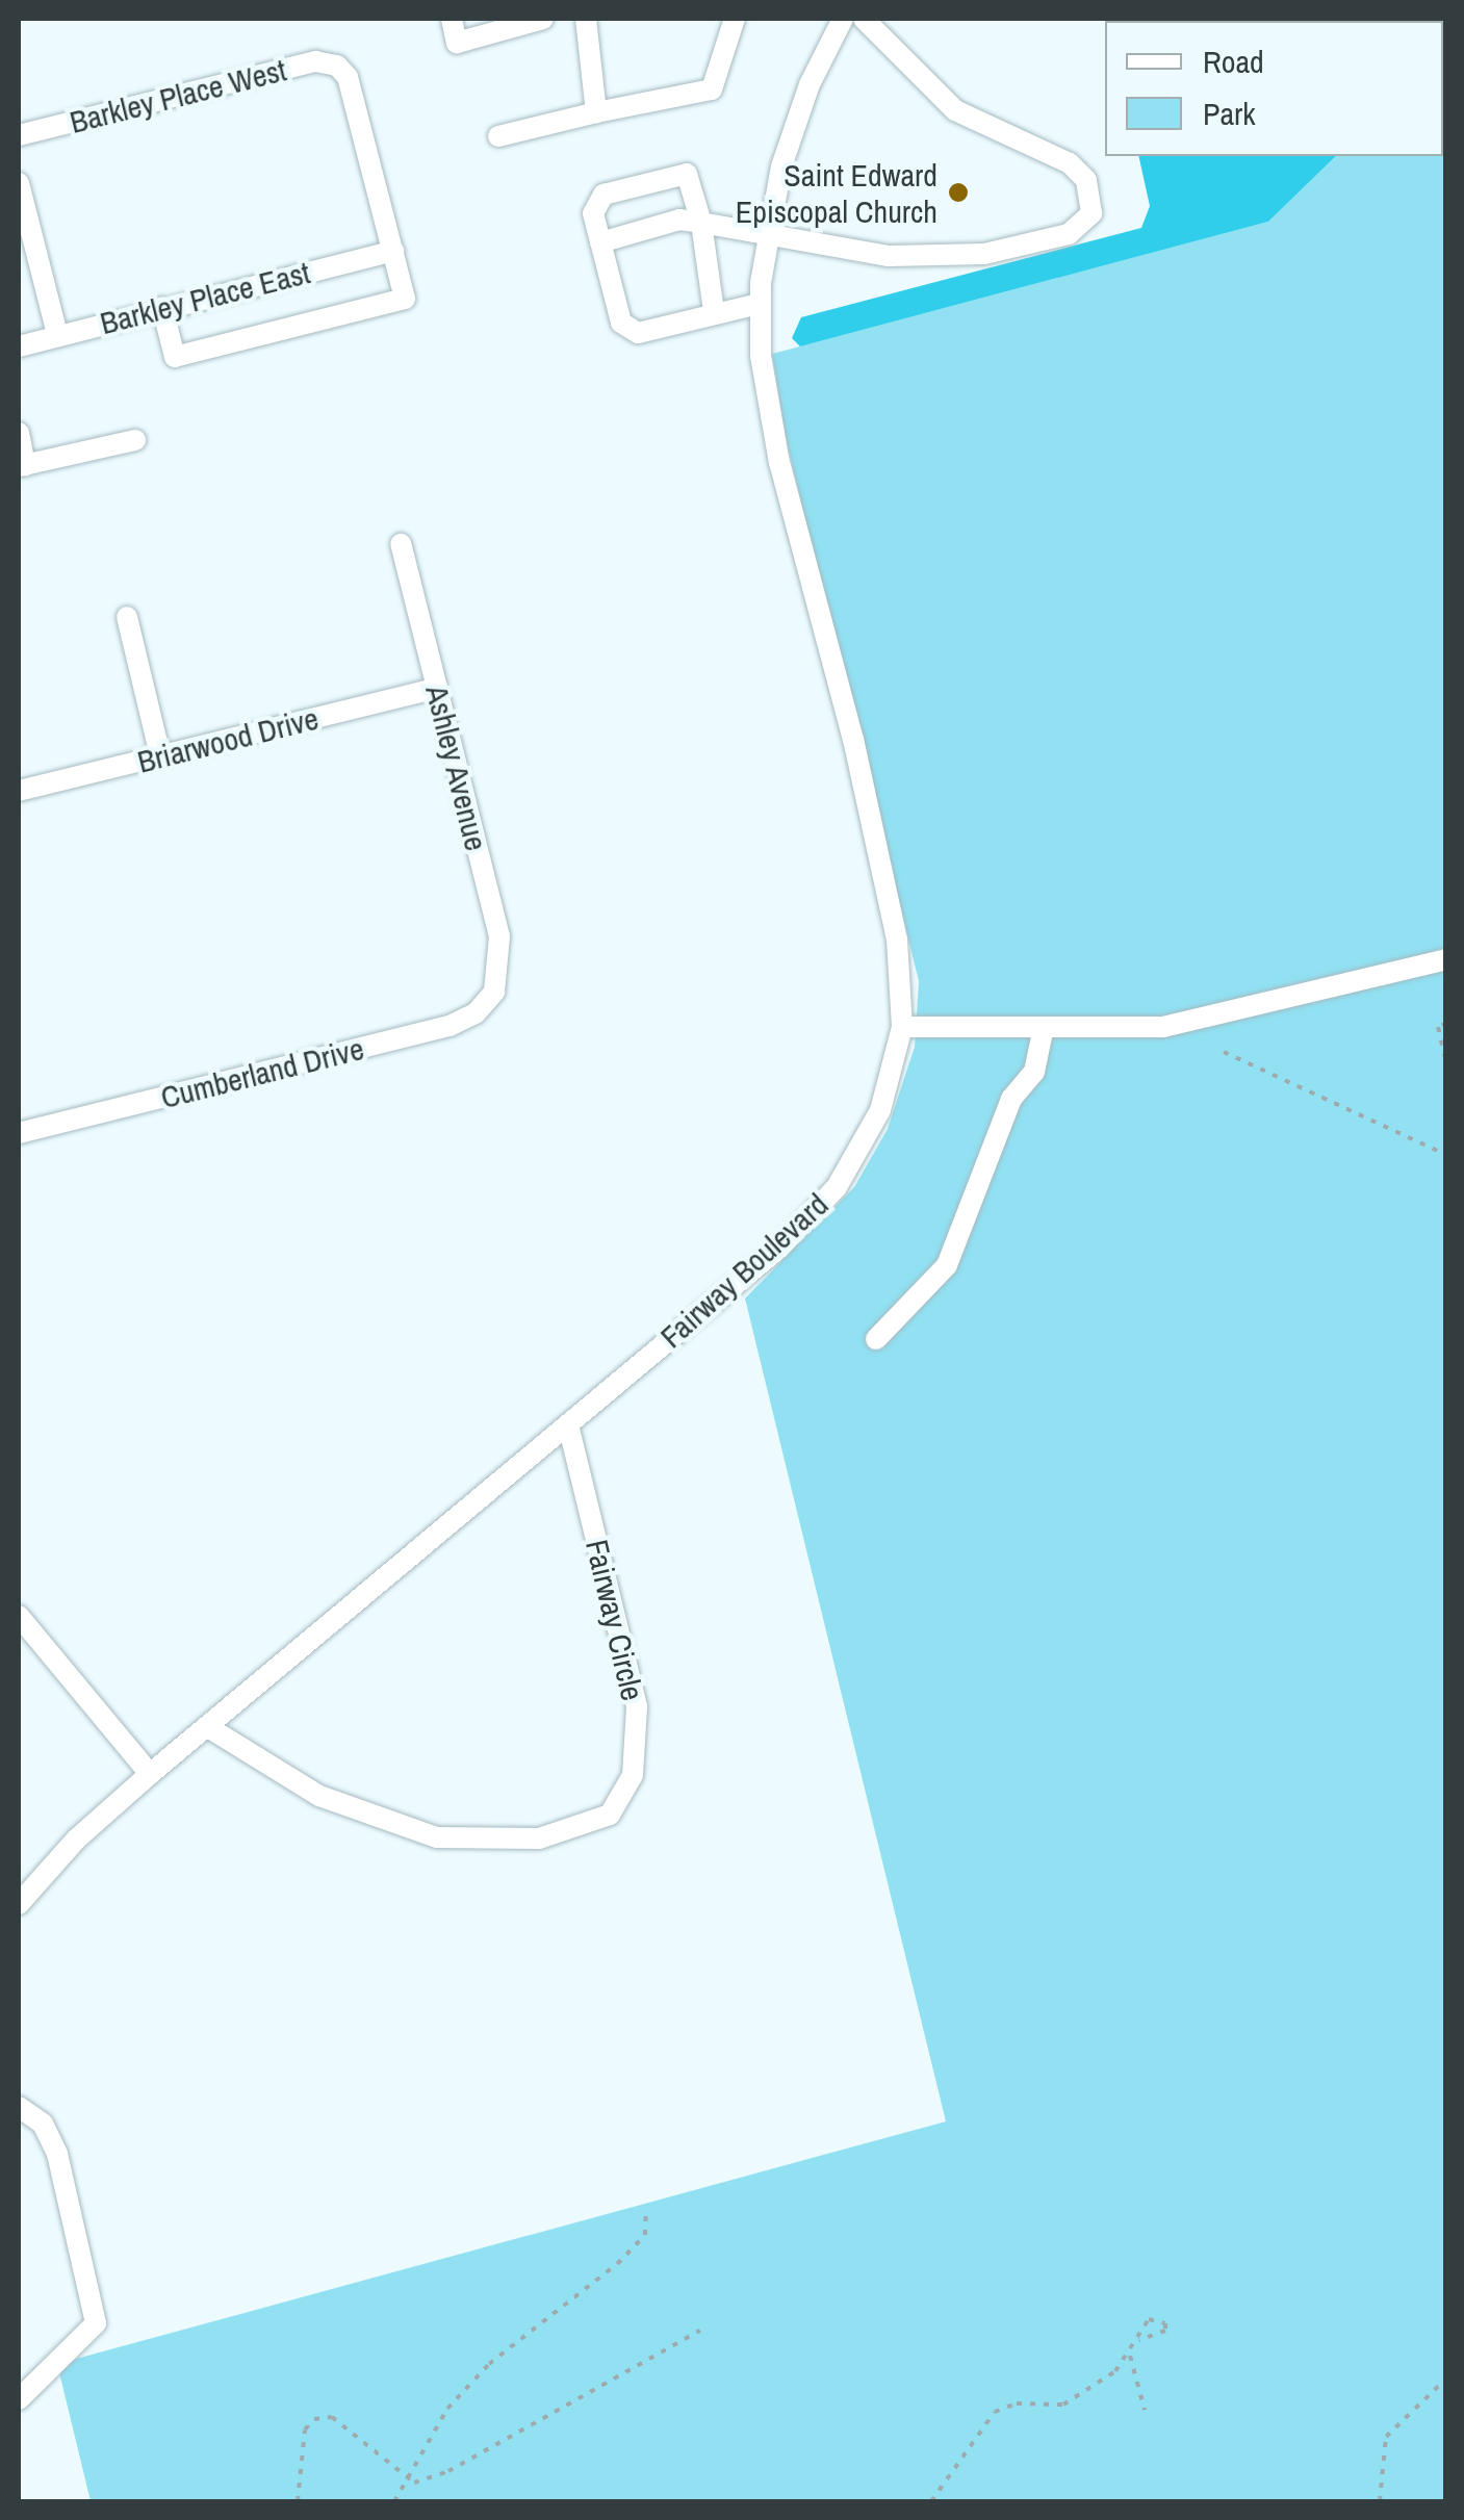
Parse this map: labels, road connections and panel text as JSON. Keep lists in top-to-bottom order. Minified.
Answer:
{"streets":{"street":["Barkley Place West","Barkley Place East","Briarwood Drive","Ashley Avenue","Cumberland Drive","Fairway Boulevard","Fairway Circle"]},"crossings":[["Barkley Place West","Barkley Place East"],["Briarwood Drive","Ashley Avenue"],["Ashley Avenue","Cumberland Drive"],["Fairway Boulevard","Fairway Circle"]],"places":["Saint Edward Episcopal Church"],"legend":["Road","Park"]}
